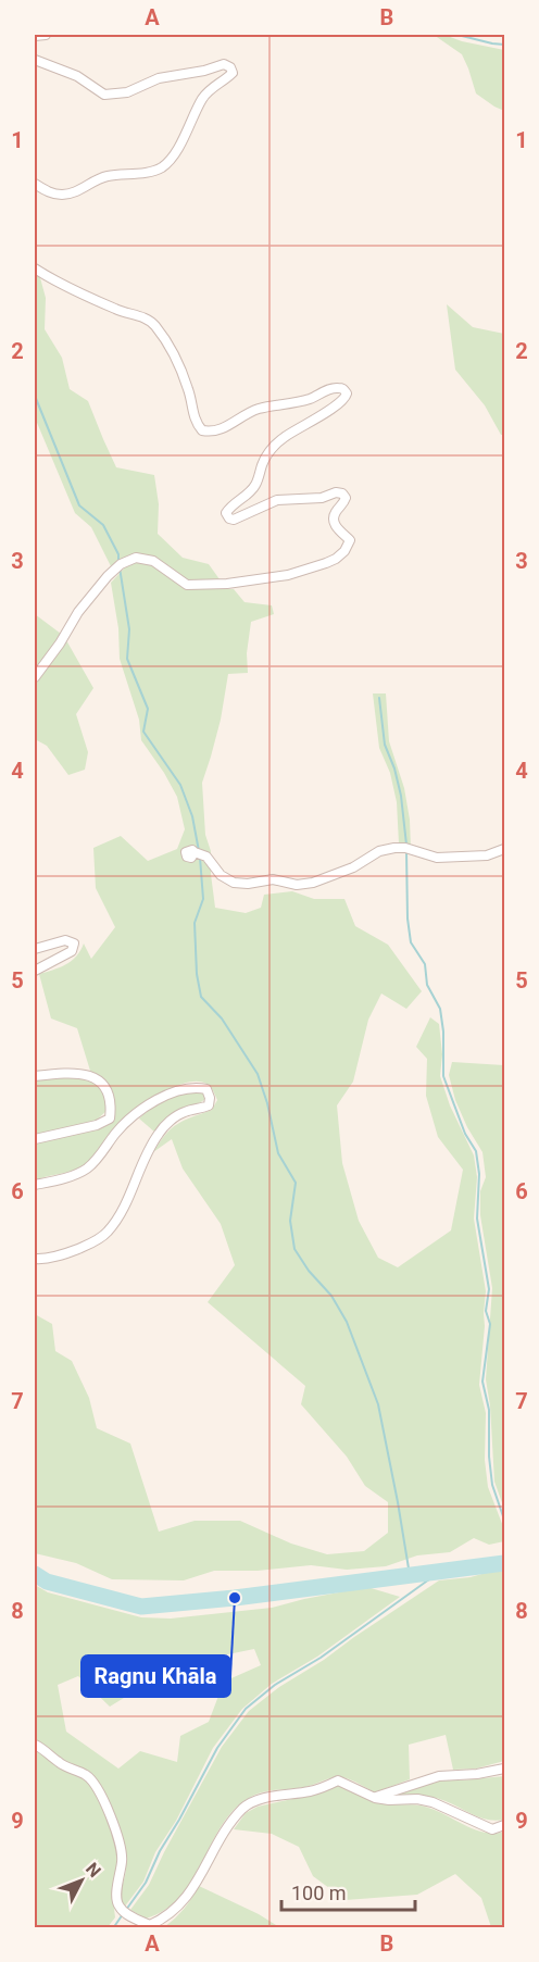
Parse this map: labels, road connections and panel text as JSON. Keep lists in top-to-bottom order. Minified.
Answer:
{"places":["Ragnu Khāla"],"scale_bar":"100 m","north":"top right","grid":{"columns":["A","B"],"rows":["1","2","3","4","5","6","7","8","9"]}}
